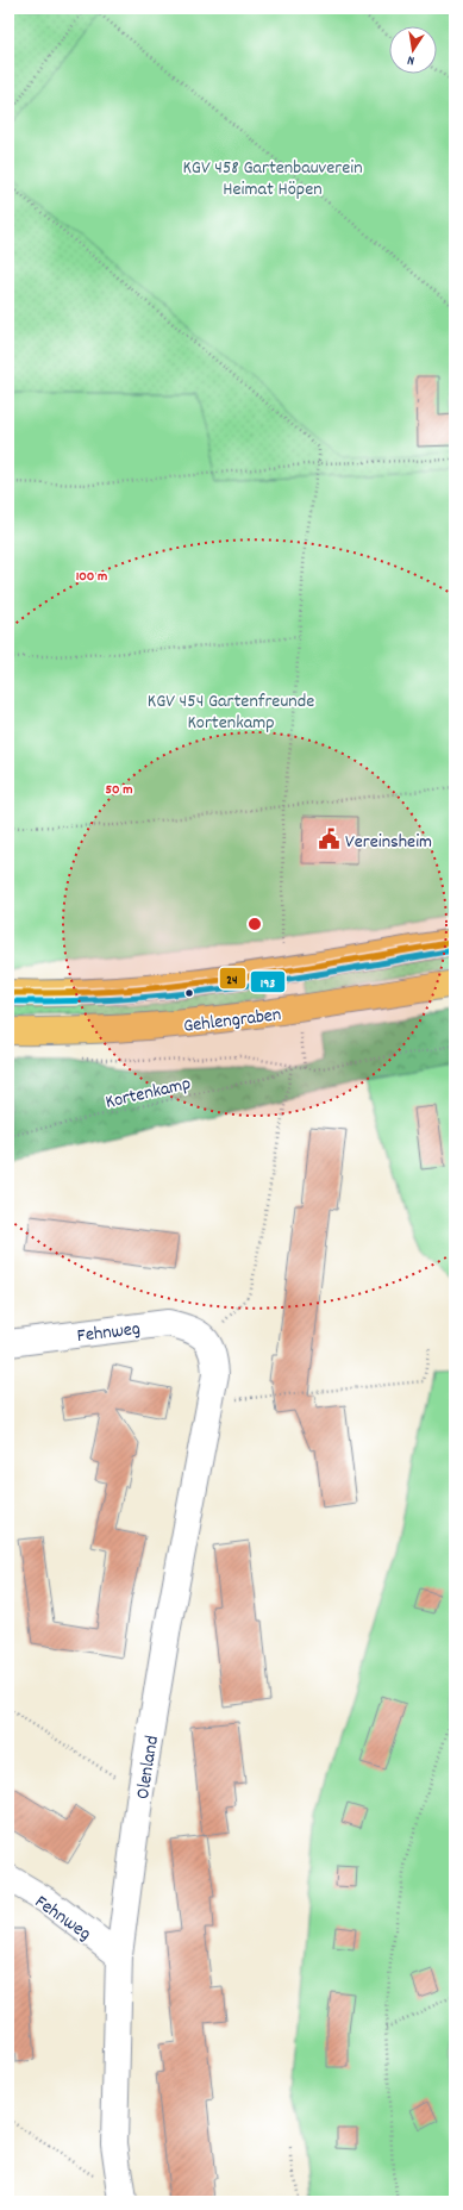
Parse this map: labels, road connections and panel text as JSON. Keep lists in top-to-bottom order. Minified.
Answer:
{"streets":{"main road":["Gehlengraben"],"street":["Fehnweg","Olenland"],"path":["Kortenkamp"]},"crossings":[["Fehnweg","Olenland"]],"parks":["KGV 458 Gartenbauverein Heimat Höpen","KGV 454 Gartenfreunde Kortenkamp"],"places":{"public building":["Vereinsheim"]},"lines":["transit line 24","transit line 193"],"north":"bottom","rings":["100 m","50 m"]}
